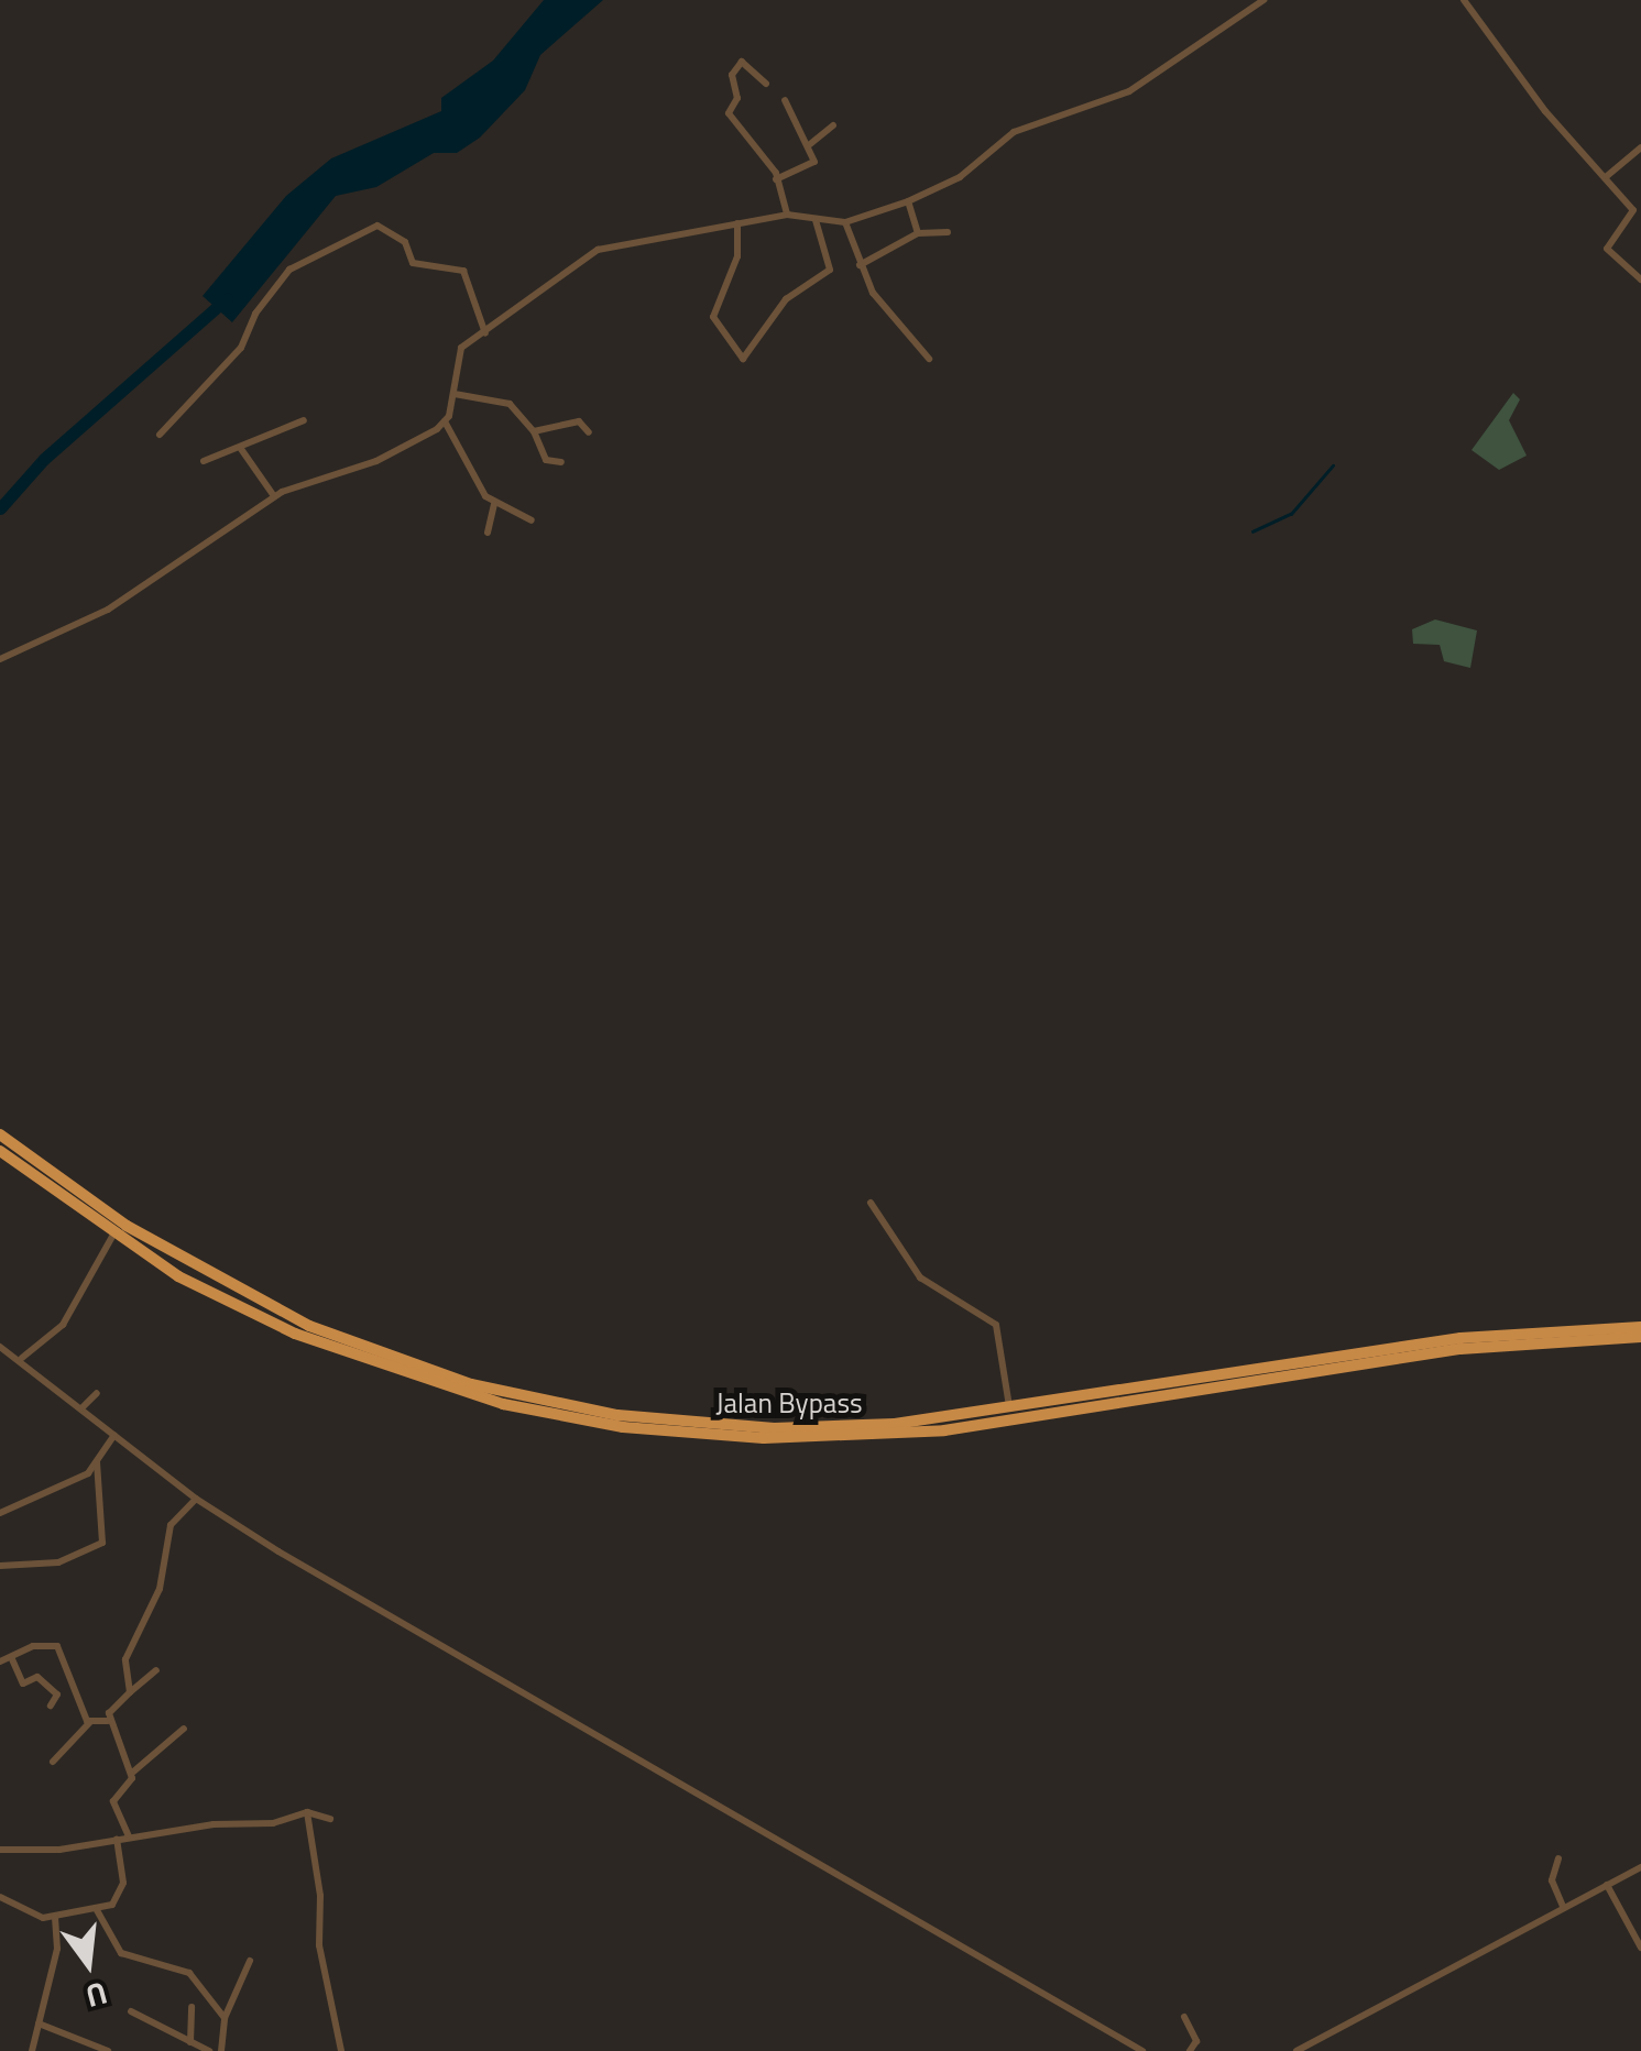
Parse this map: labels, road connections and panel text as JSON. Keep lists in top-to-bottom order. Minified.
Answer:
{"streets":{"highway":["Jalan Bypass"]},"north":"bottom"}
